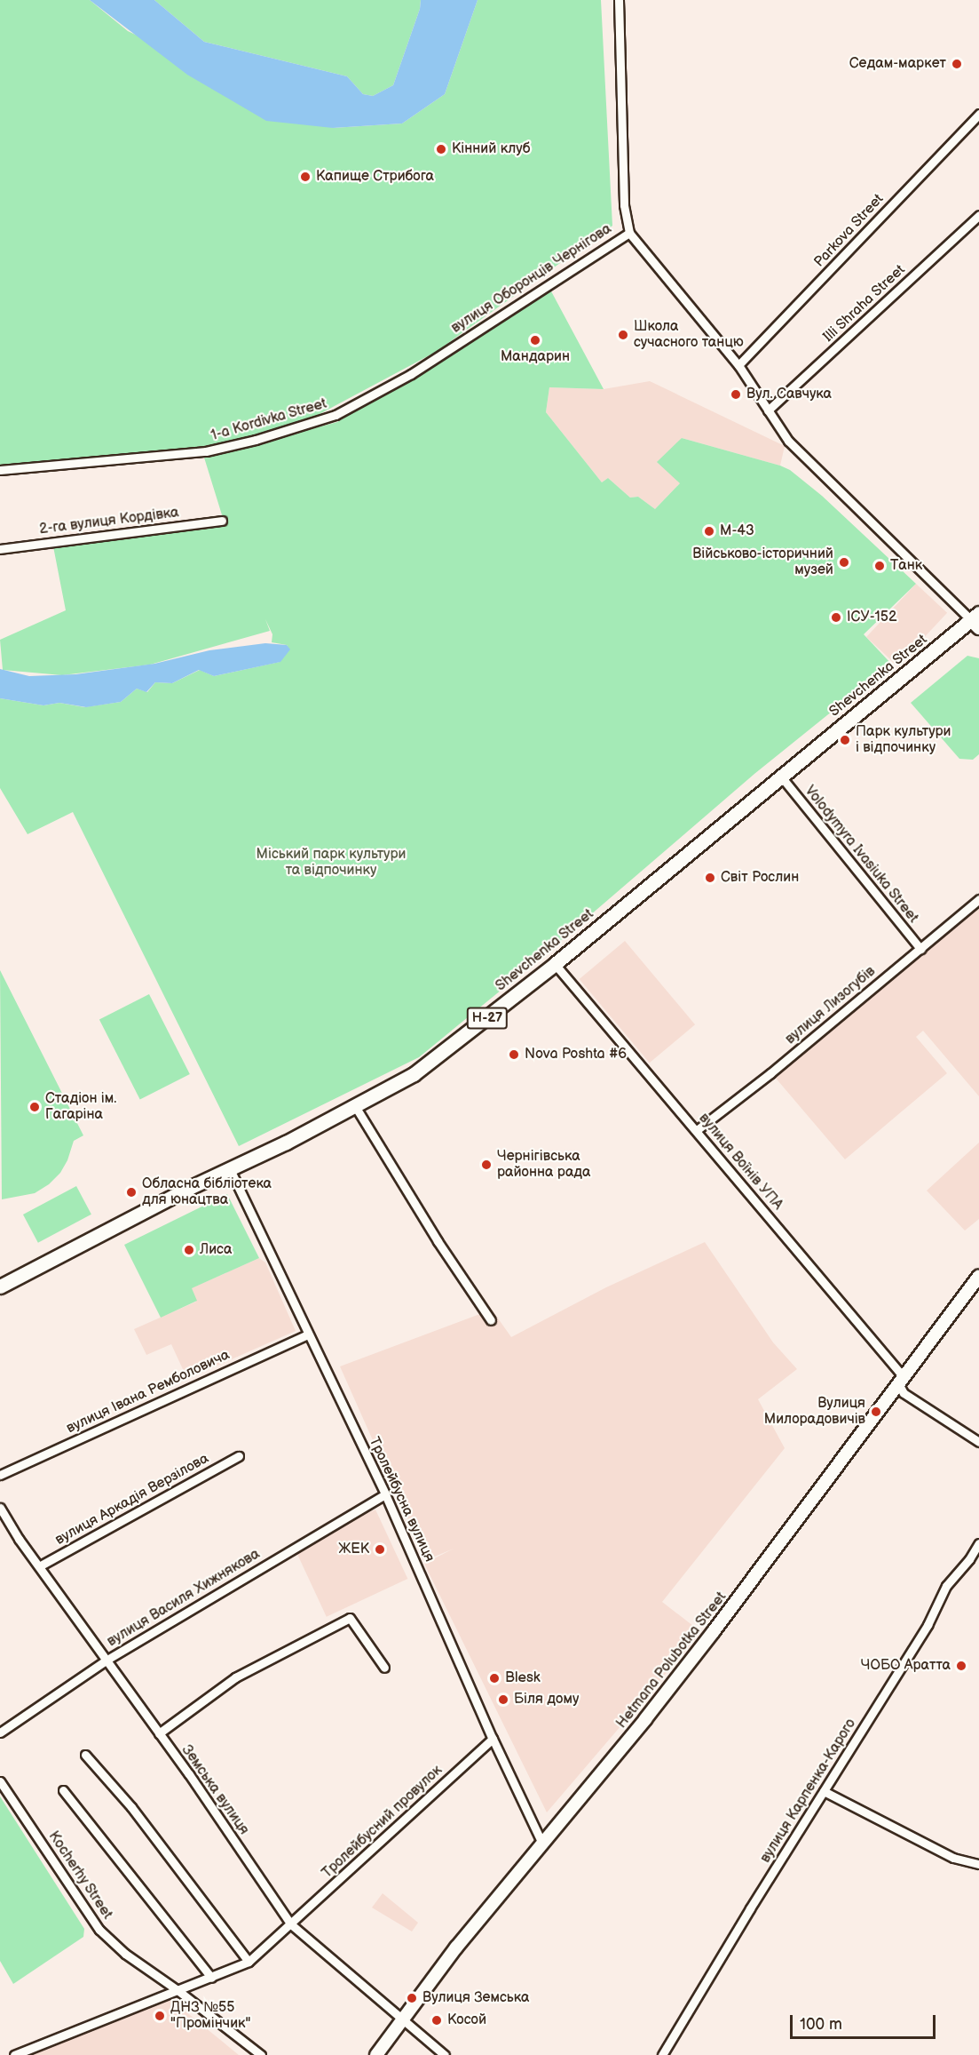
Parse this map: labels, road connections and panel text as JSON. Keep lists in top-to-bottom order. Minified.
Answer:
{"streets":{"main road":["Shevchenka Street","Н-27"],"street":["Parkova Street","вулиця Оборонців Чернігова","Illi Shraha Street","1-a Kordivka Street","2-га вулиця Кордівка","Volodymyra Ivasiuka Street","вулиця Лизогубів","вулиця Воїнів УПА","вулиця Івана Ремболовича","вулиця Аркадія Верзілова","Тролейбусна вулиця","вулиця Василя Хижнякова","Hetmana Polubotka Street","Земська вулиця","вулиця Карпенка-Карого","Тролейбусний провулок","Kocherhy Street"]},"crossings":[["Parkova Street","вулиця Оборонців Чернігова"],["вулиця Оборонців Чернігова","Illi Shraha Street"],["вулиця Оборонців Чернігова","1-a Kordivka Street"],["вулиця Оборонців Чернігова","Shevchenka Street"],["Shevchenka Street","Volodymyra Ivasiuka Street"],["Shevchenka Street","вулиця Воїнів УПА"],["Shevchenka Street","Тролейбусна вулиця"],["Volodymyra Ivasiuka Street","вулиця Лизогубів"],["вулиця Лизогубів","вулиця Воїнів УПА"],["вулиця Воїнів УПА","Hetmana Polubotka Street"],["вулиця Івана Ремболовича","Тролейбусна вулиця"],["вулиця Аркадія Верзілова","Земська вулиця"],["Тролейбусна вулиця","вулиця Василя Хижнякова"],["Тролейбусна вулиця","Hetmana Polubotka Street"],["Тролейбусна вулиця","Тролейбусний провулок"],["вулиця Василя Хижнякова","Земська вулиця"],["Hetmana Polubotka Street","Земська вулиця"],["Земська вулиця","Тролейбусний провулок"]],"parks":["Міський парк культури та відпочинку"],"places":["Седам-маркет","Кінний клуб","Капище Стрибога","Школа сучасного танцю","Мандарин","Вул. Савчука","М-43","Військово-історичний музей","Танк","ІСУ-152","Парк культури і відпочинку","Світ Рослин","Nova Poshta #6","Стадіон ім. Гагаріна","Чернігівська районна рада","Обласна бібліотека для юнацтва","Лиса","Вулиця Милорадовичів","ЖЕК","ЧОБО Аратта","Blesk","Біля дому","Вулиця Земська","ДНЗ №55 \"Промінчик\"","Косой"],"scale_bar":"100 m"}
